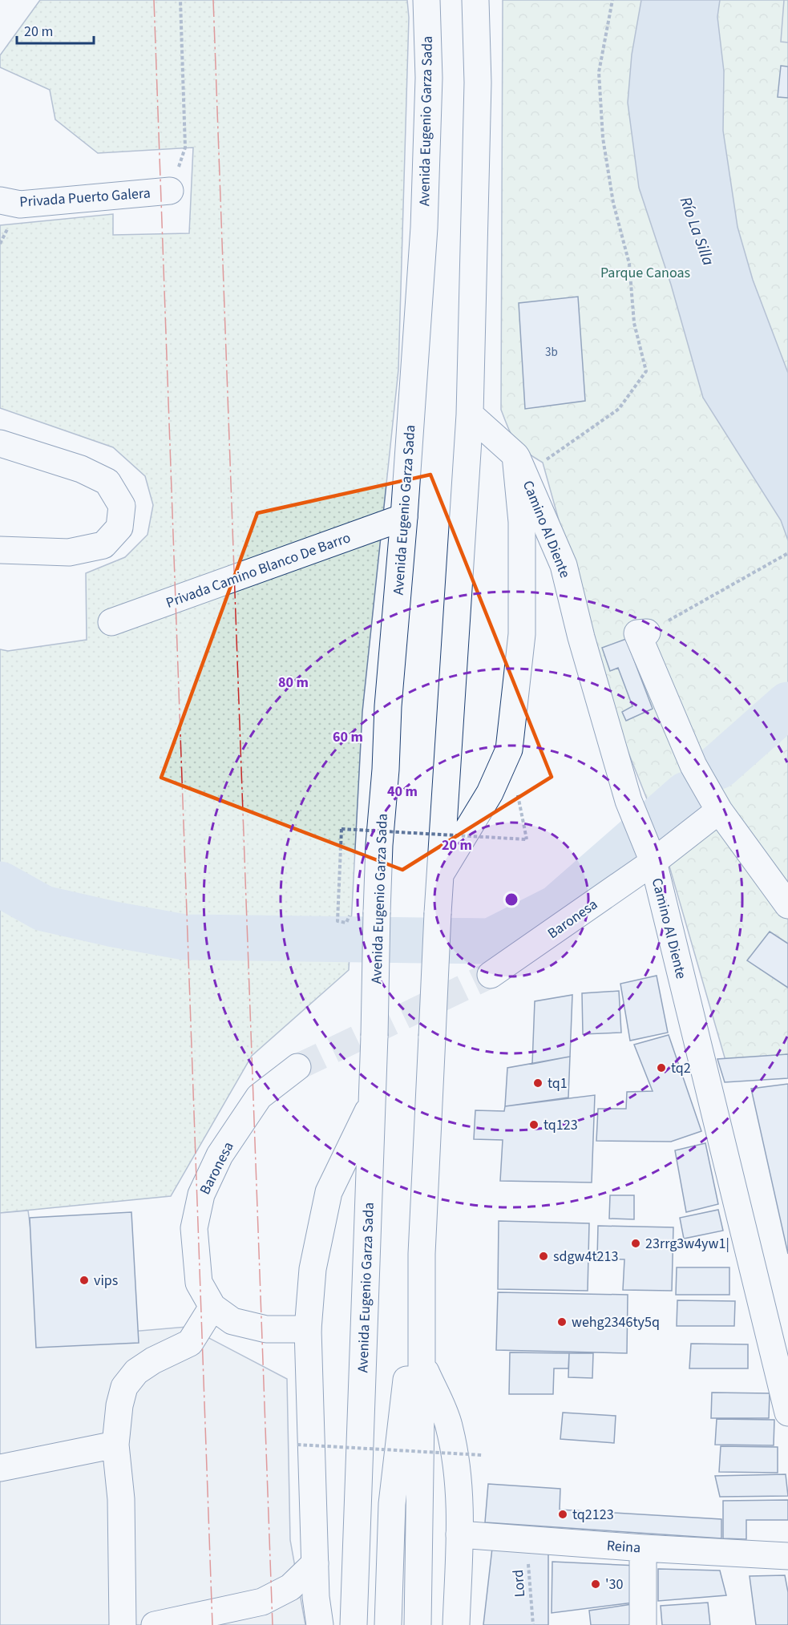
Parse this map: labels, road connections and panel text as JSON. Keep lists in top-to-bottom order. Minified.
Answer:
{"streets":{"main road":["Avenida Eugenio Garza Sada","Privada Puerto Galera","Camino Al Diente","Privada Camino Blanco De Barro","Baronesa","Reina"],"path":["Lord"]},"crossings":[["Avenida Eugenio Garza Sada","Privada Camino Blanco De Barro"],["Camino Al Diente","Baronesa"],["Reina","Lord"]],"water":["Río La Silla"],"parks":["Parque Canoas"],"places":["tq2","tq1","tq123","23rrg3w4yw1|","sdgw4t213","vips","wehg2346ty5q","tq2123","'30"],"house_numbers":["3b"],"scale_bar":"20 m","rings":["80 m","60 m","40 m","20 m"]}
